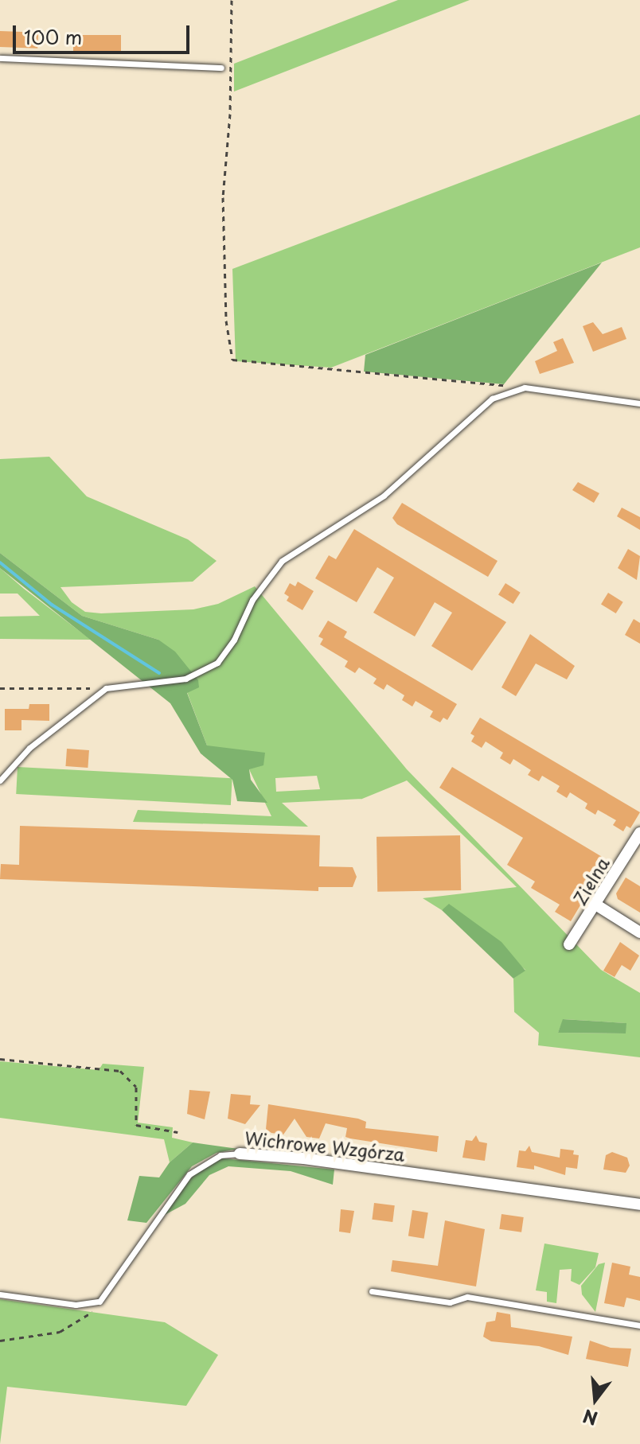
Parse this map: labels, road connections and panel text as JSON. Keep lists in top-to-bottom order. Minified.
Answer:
{"streets":{"street":["Zielna","Wichrowe Wzgórza"]},"scale_bar":"100 m","north":"bottom"}
